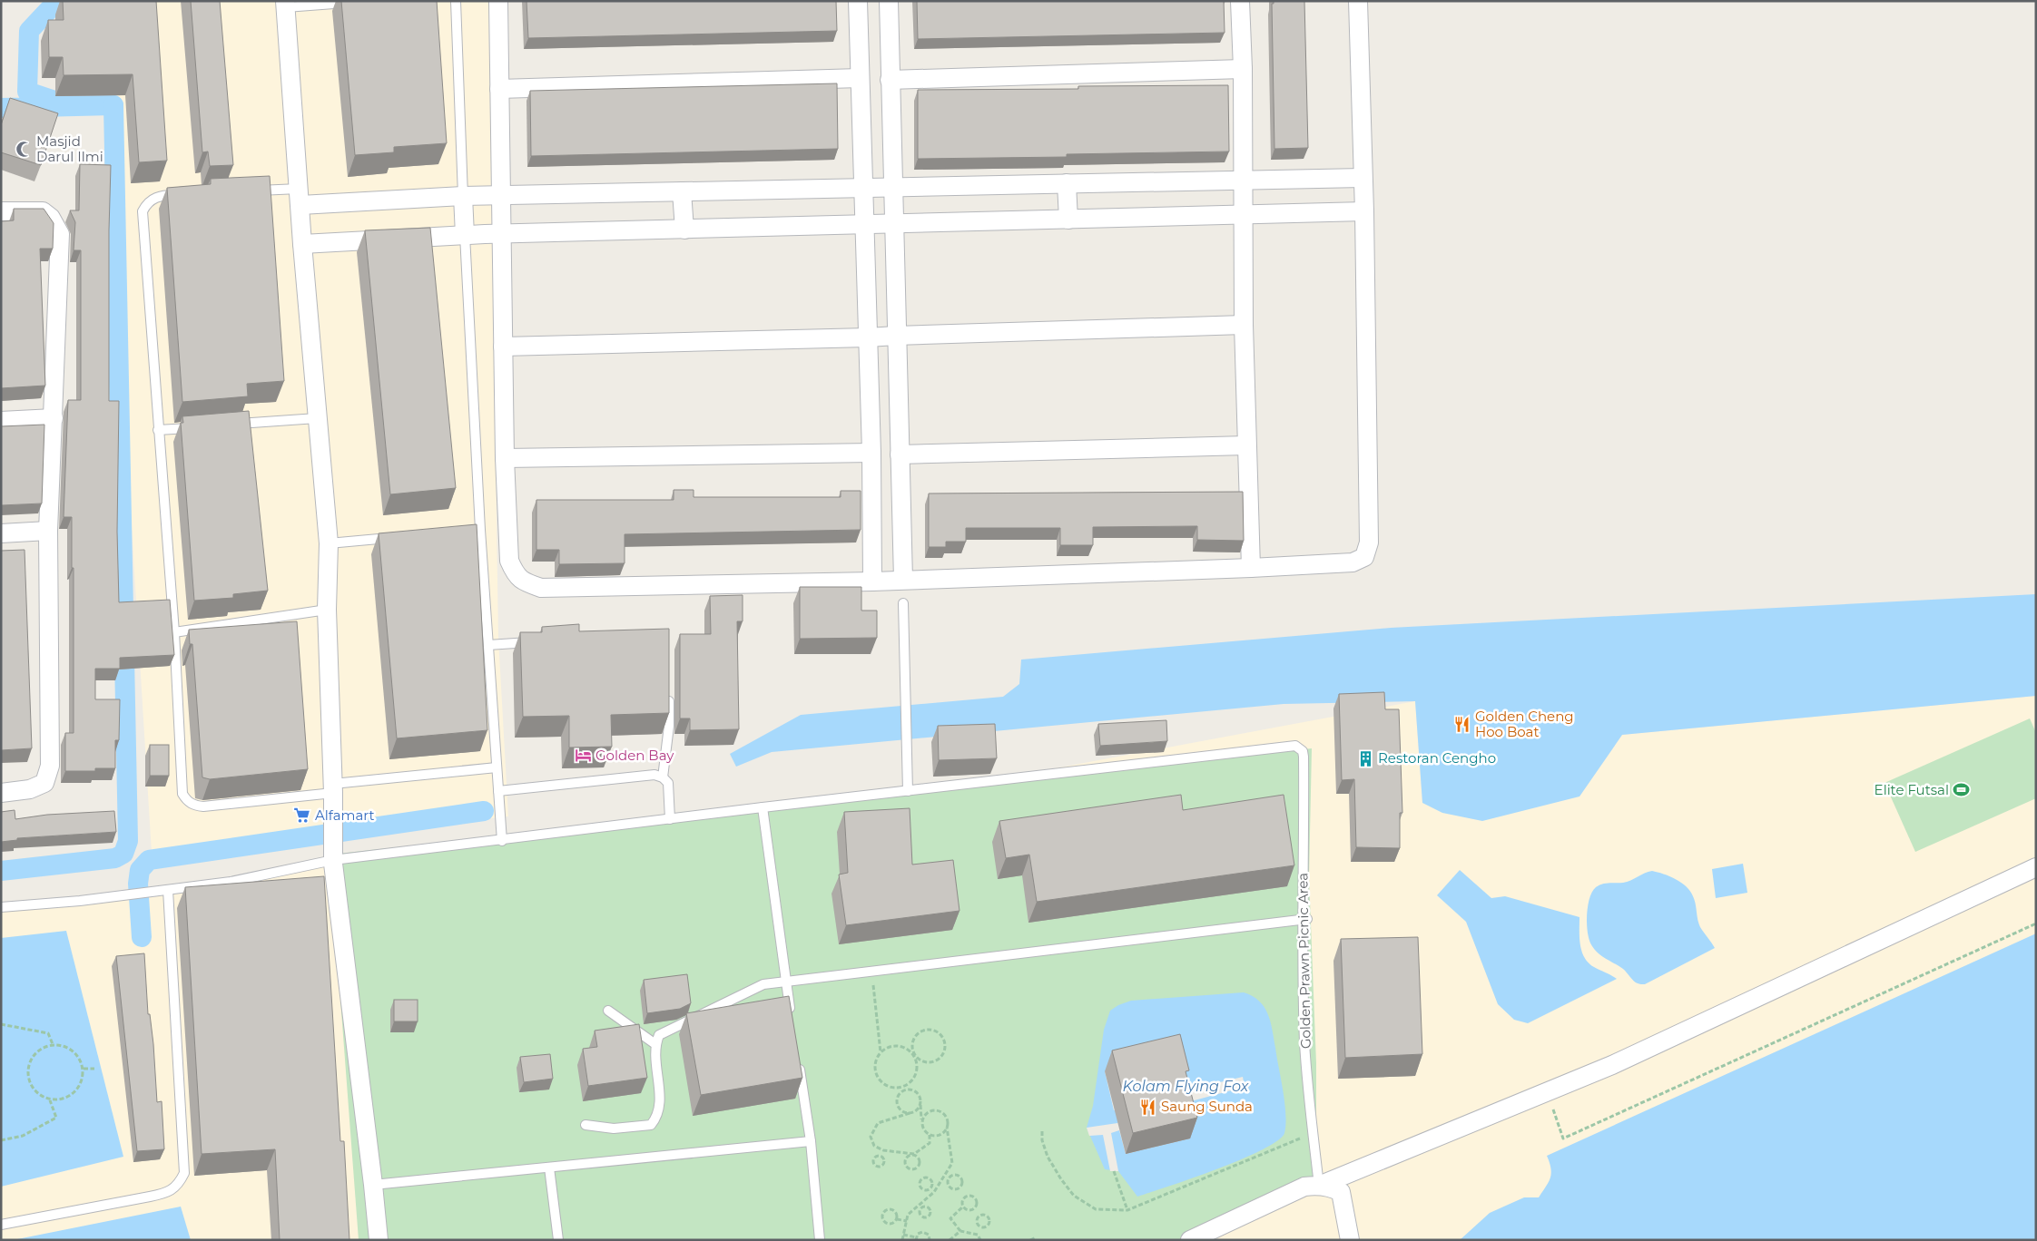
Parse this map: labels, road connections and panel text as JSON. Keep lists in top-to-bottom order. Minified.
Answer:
{"streets":{"lane":["Golden Prawn Picnic Area"]},"water":["Kolam Flying Fox"],"places":{"mosque":["Masjid Darul Ilmi"],"restaurant":["Golden Cheng Hoo Boat","Saung Sunda"],"hotel":["Golden Bay"],"building":["Restoran Cengho"],"sports":["Elite Futsal"],"supermarket":["Alfamart"]}}
